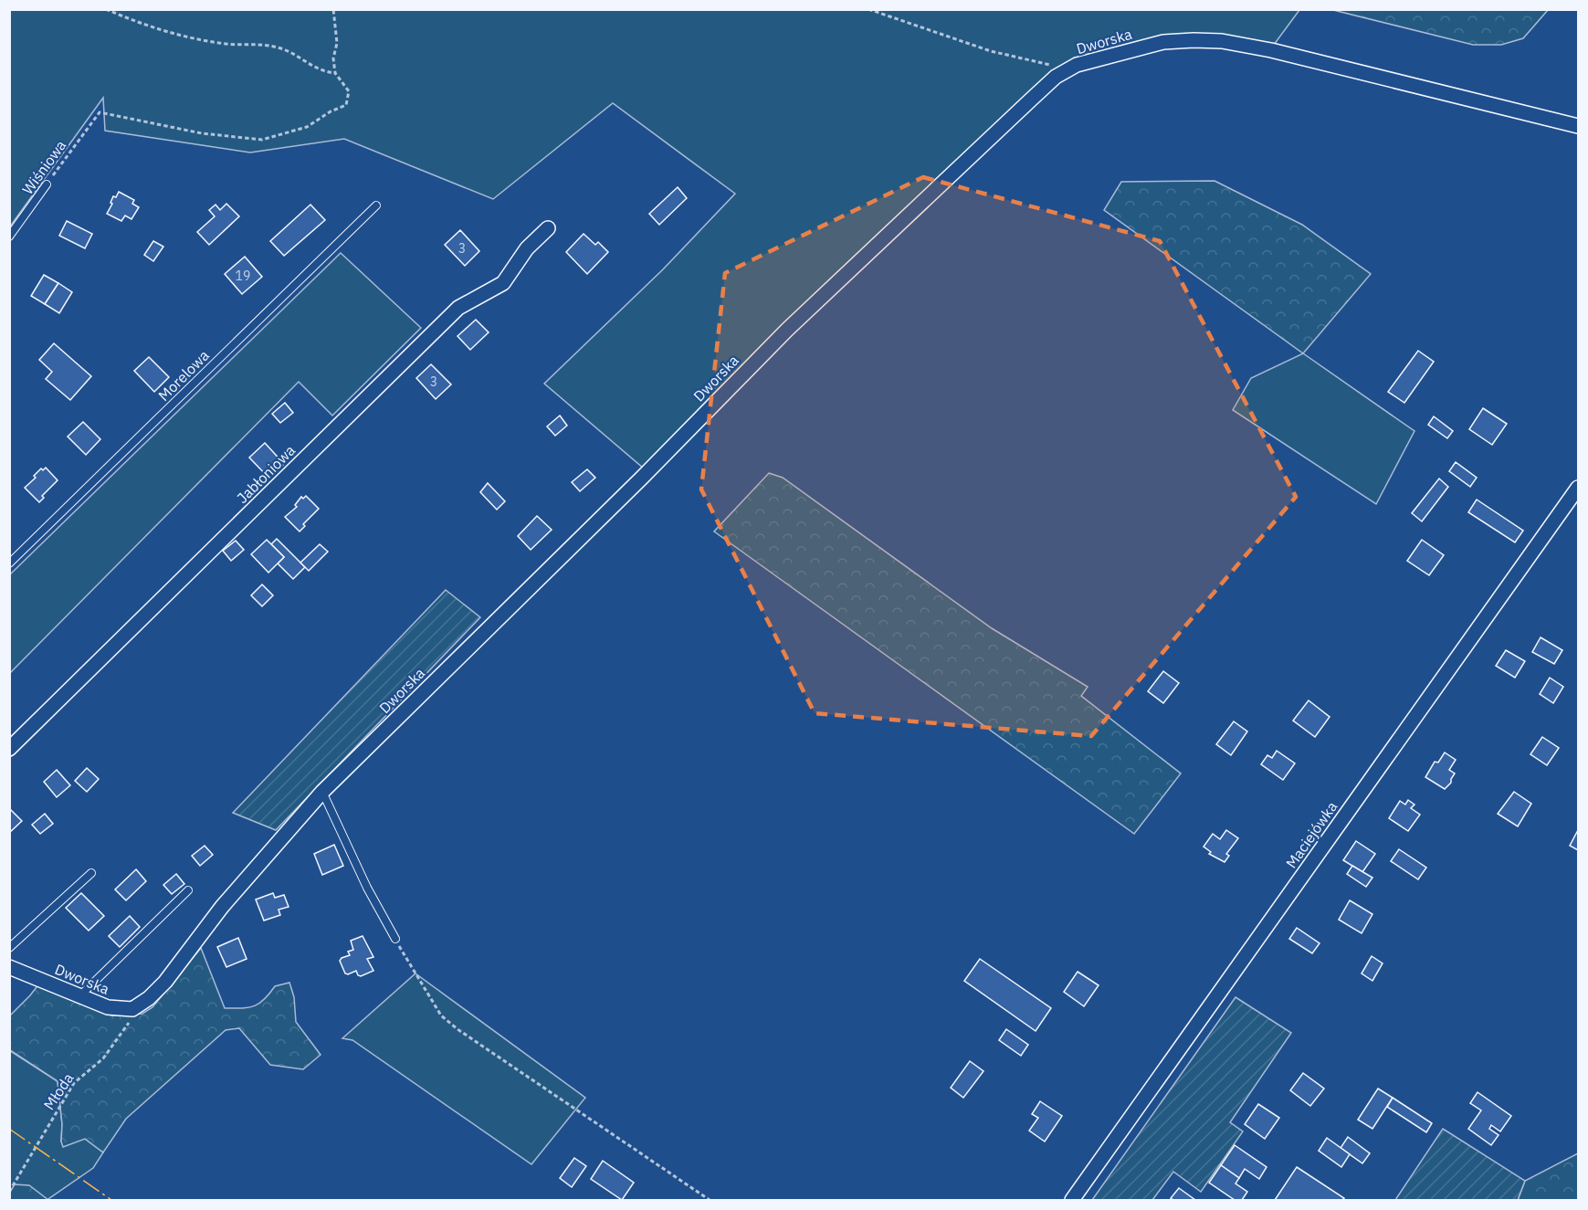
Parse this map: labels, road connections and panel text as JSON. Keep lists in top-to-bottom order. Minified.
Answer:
{"streets":{"street":["Dworska","Jabłoniowa","Maciejówka"],"lane":["Wiśniowa","Morelowa"],"path":["Młoda"]},"crossings":[["Dworska","Młoda"]],"house_numbers":["3","19","3"]}
